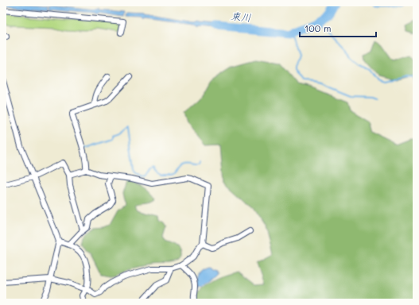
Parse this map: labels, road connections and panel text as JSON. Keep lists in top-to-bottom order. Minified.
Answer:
{"water":["東川"],"scale_bar":"100 m"}
